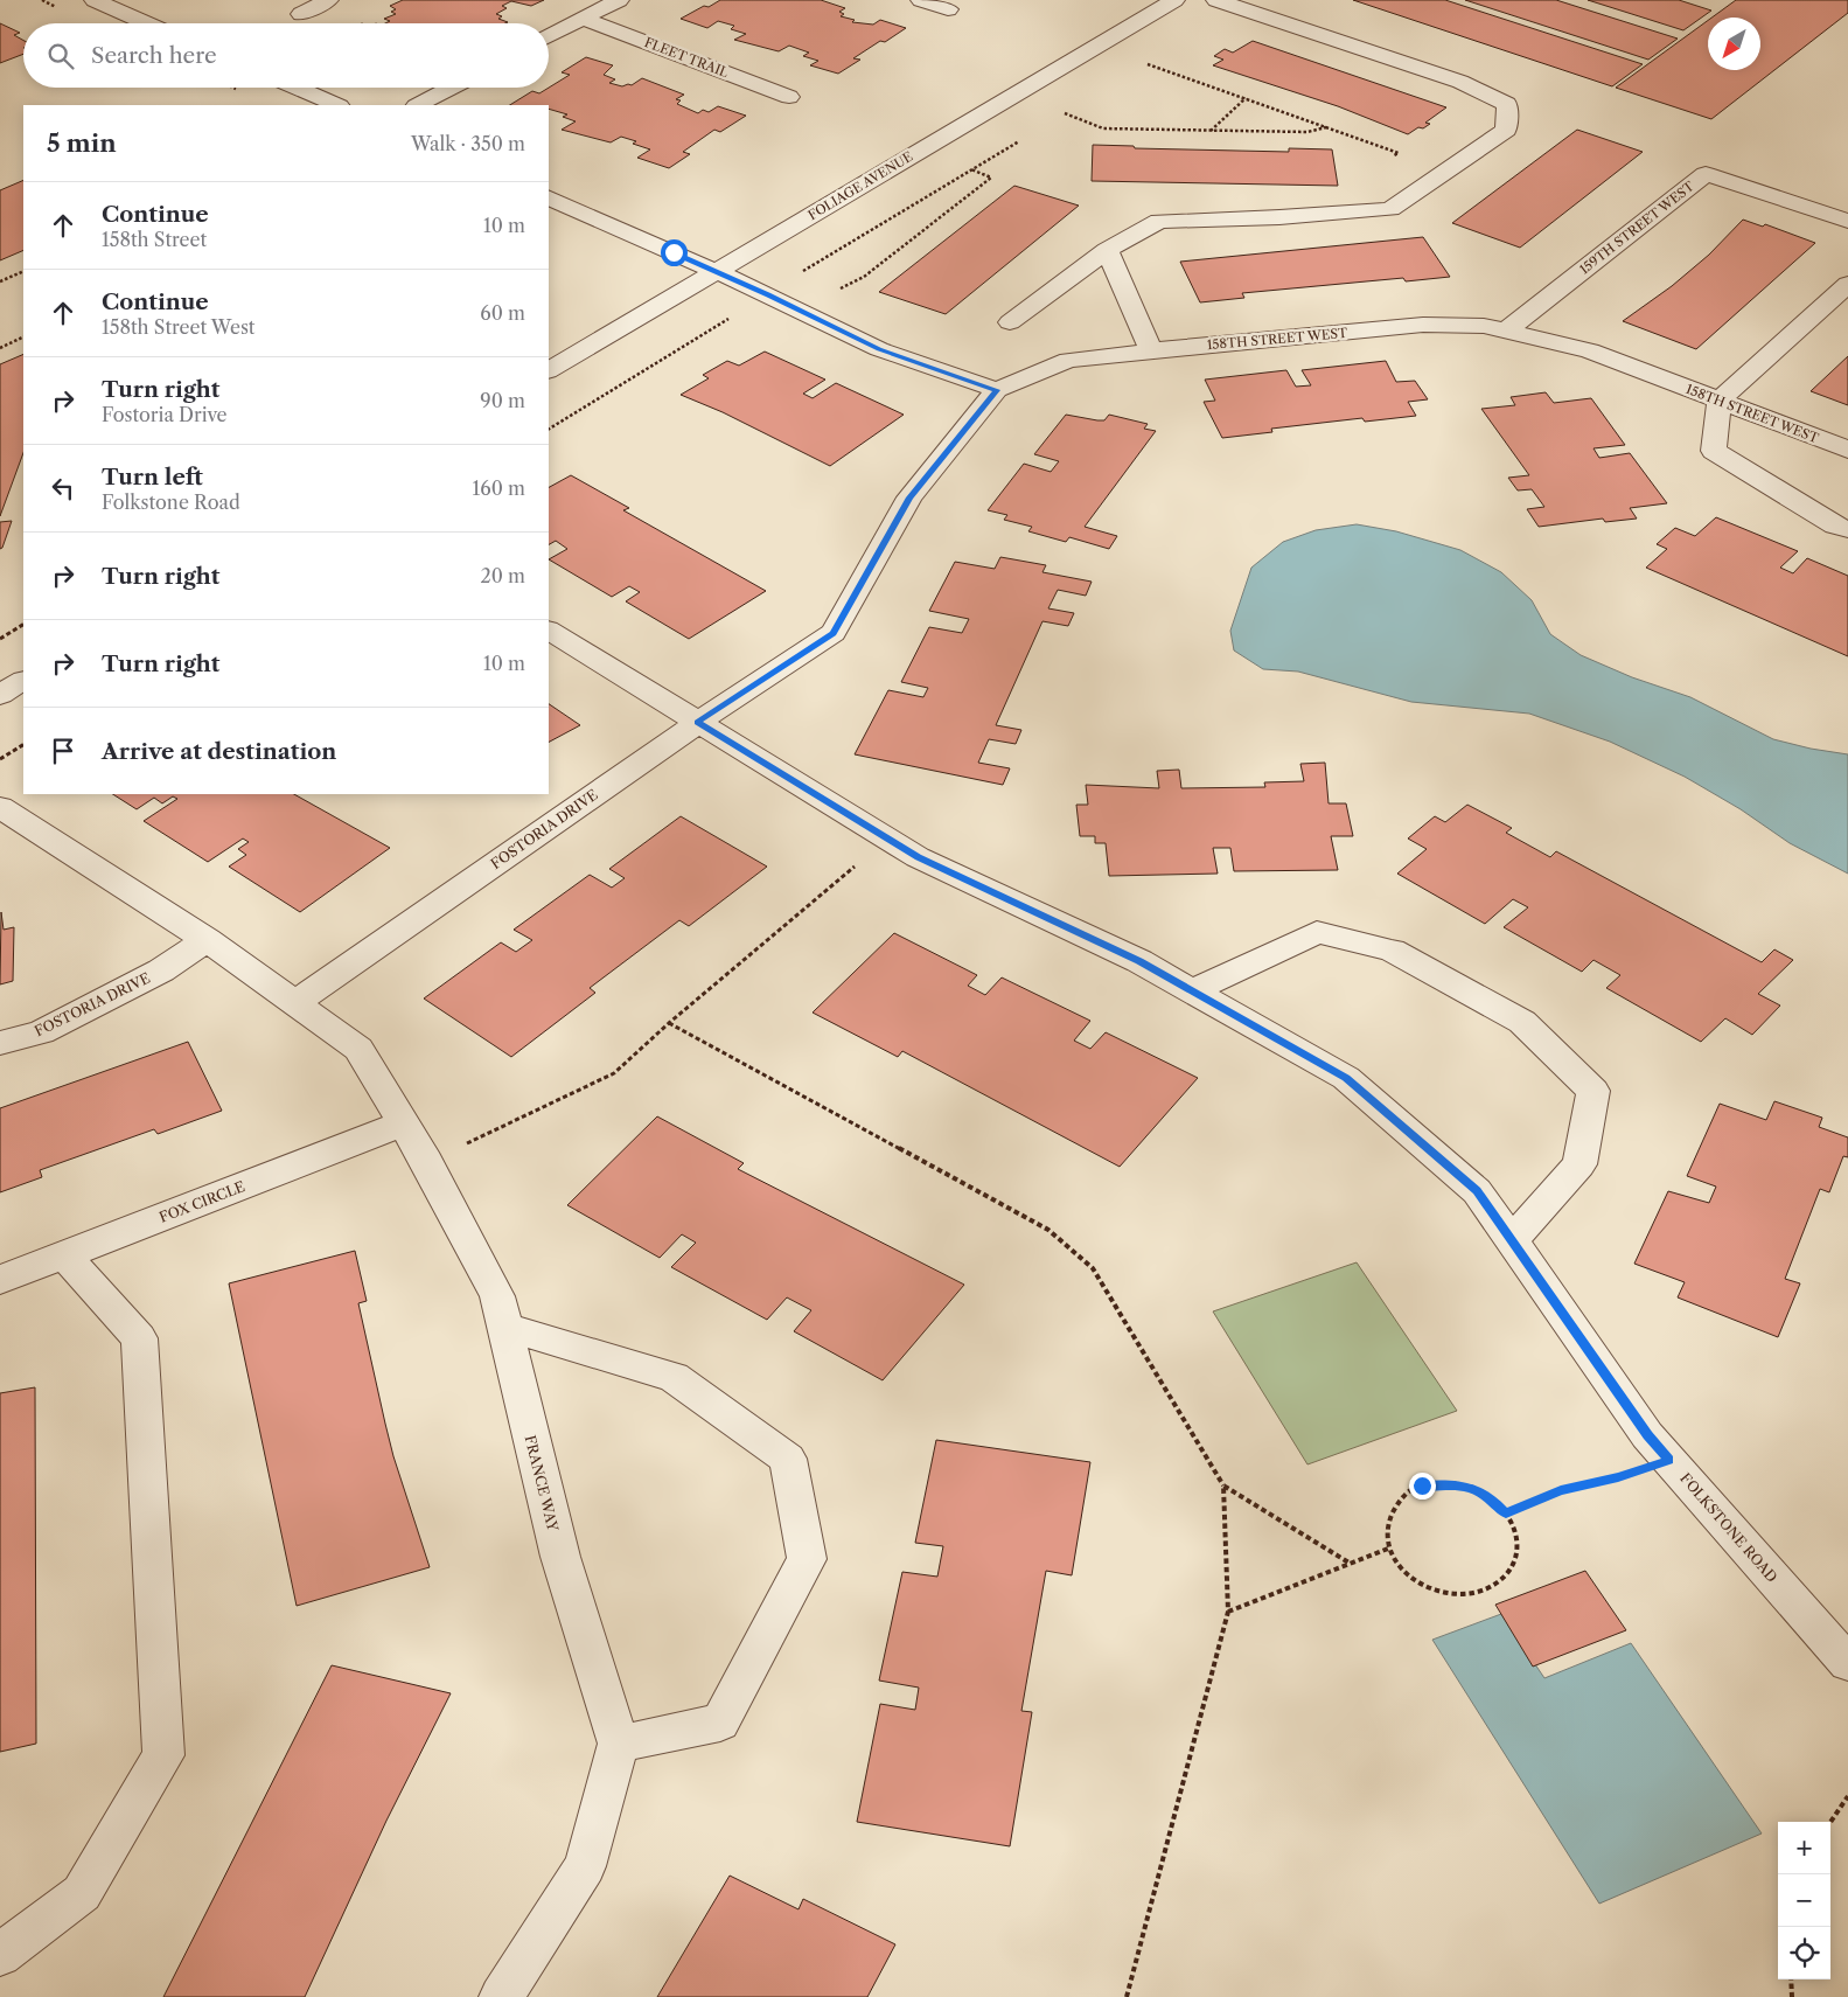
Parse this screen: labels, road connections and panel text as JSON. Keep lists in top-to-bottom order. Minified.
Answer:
{"streets":{"street":["FLEET TRAIL","FOLIAGE AVENUE","159TH STREET WEST","158TH STREET WEST","FOSTORIA DRIVE","FOX CIRCLE","FRANCE WAY","FOLKSTONE ROAD"]},"crossings":[["159TH STREET WEST","158TH STREET WEST"],["158TH STREET WEST","FOSTORIA DRIVE"],["FOSTORIA DRIVE","FRANCE WAY"],["FOSTORIA DRIVE","FOLKSTONE ROAD"],["FOX CIRCLE","FRANCE WAY"]],"north":"bottom left","page":{"search":"Search here","heading":["5 min","Walk · 350 m"],"list":[["Continue","158th Street","10 m"],["Continue","158th Street West","60 m"],["Turn right","Fostoria Drive","90 m"],["Turn left","Folkstone Road","160 m"],["Turn right","20 m"],["Turn right","10 m"],"Arrive at destination"],"map_buttons":["+","−"]}}
